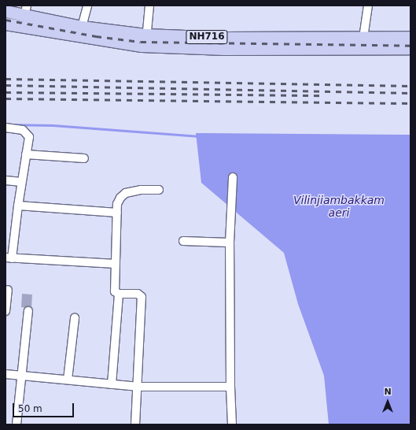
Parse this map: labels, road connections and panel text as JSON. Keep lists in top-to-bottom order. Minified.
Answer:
{"streets":{"highway":["NH716"]},"water":["Vilinjiambakkam aeri"],"scale_bar":"50 m","north":"top"}
